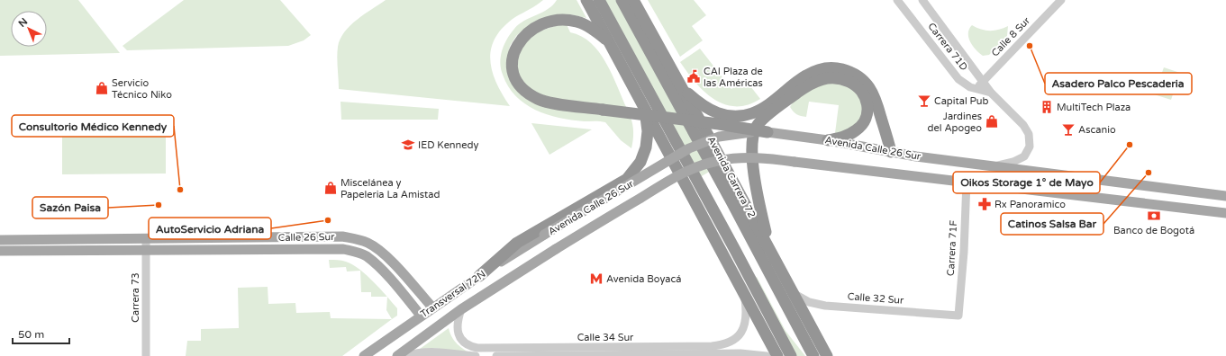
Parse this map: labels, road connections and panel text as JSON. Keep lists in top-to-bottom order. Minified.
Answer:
{"streets":{"highway":["Avenida Carrera 72"],"main road":["Avenida Calle 26 Sur","Calle 26 Sur","Transversal 72N"],"street":["Calle 8 Sur","Carrera 71D","Carrera 71F","Carrera 73","Calle 32 Sur","Calle 34 Sur"]},"crossings":[["Calle 8 Sur","Carrera 71D"],["Carrera 71D","Avenida Calle 26 Sur"],["Avenida Calle 26 Sur","Carrera 71F"],["Avenida Calle 26 Sur","Transversal 72N"],["Avenida Carrera 72","Calle 32 Sur"],["Calle 26 Sur","Transversal 72N"],["Calle 26 Sur","Carrera 73"],["Carrera 71F","Calle 32 Sur"],["Transversal 72N","Calle 34 Sur"]],"places":{"other":["Asadero Palco Pescaderia","Oikos Storage 1° de Mayo","Catinos Salsa Bar","Consultorio Médico Kennedy","Sazón Paisa","AutoServicio Adriana"],"public building":["CAI Plaza de las Américas"],"shop":["Servicio Técnico Niko","Jardines del Apogeo","Miscelánea y Papeleria La Amistad"],"bar":["Capital Pub","Ascanio"],"building":["MultiTech Plaza"],"school or university":["IED Kennedy"],"pharmacy":["Rx Panoramico"],"bank":["Banco de Bogotá"],"metro station":["Avenida Boyacá"]},"scale_bar":"50 m","north":"top left"}
